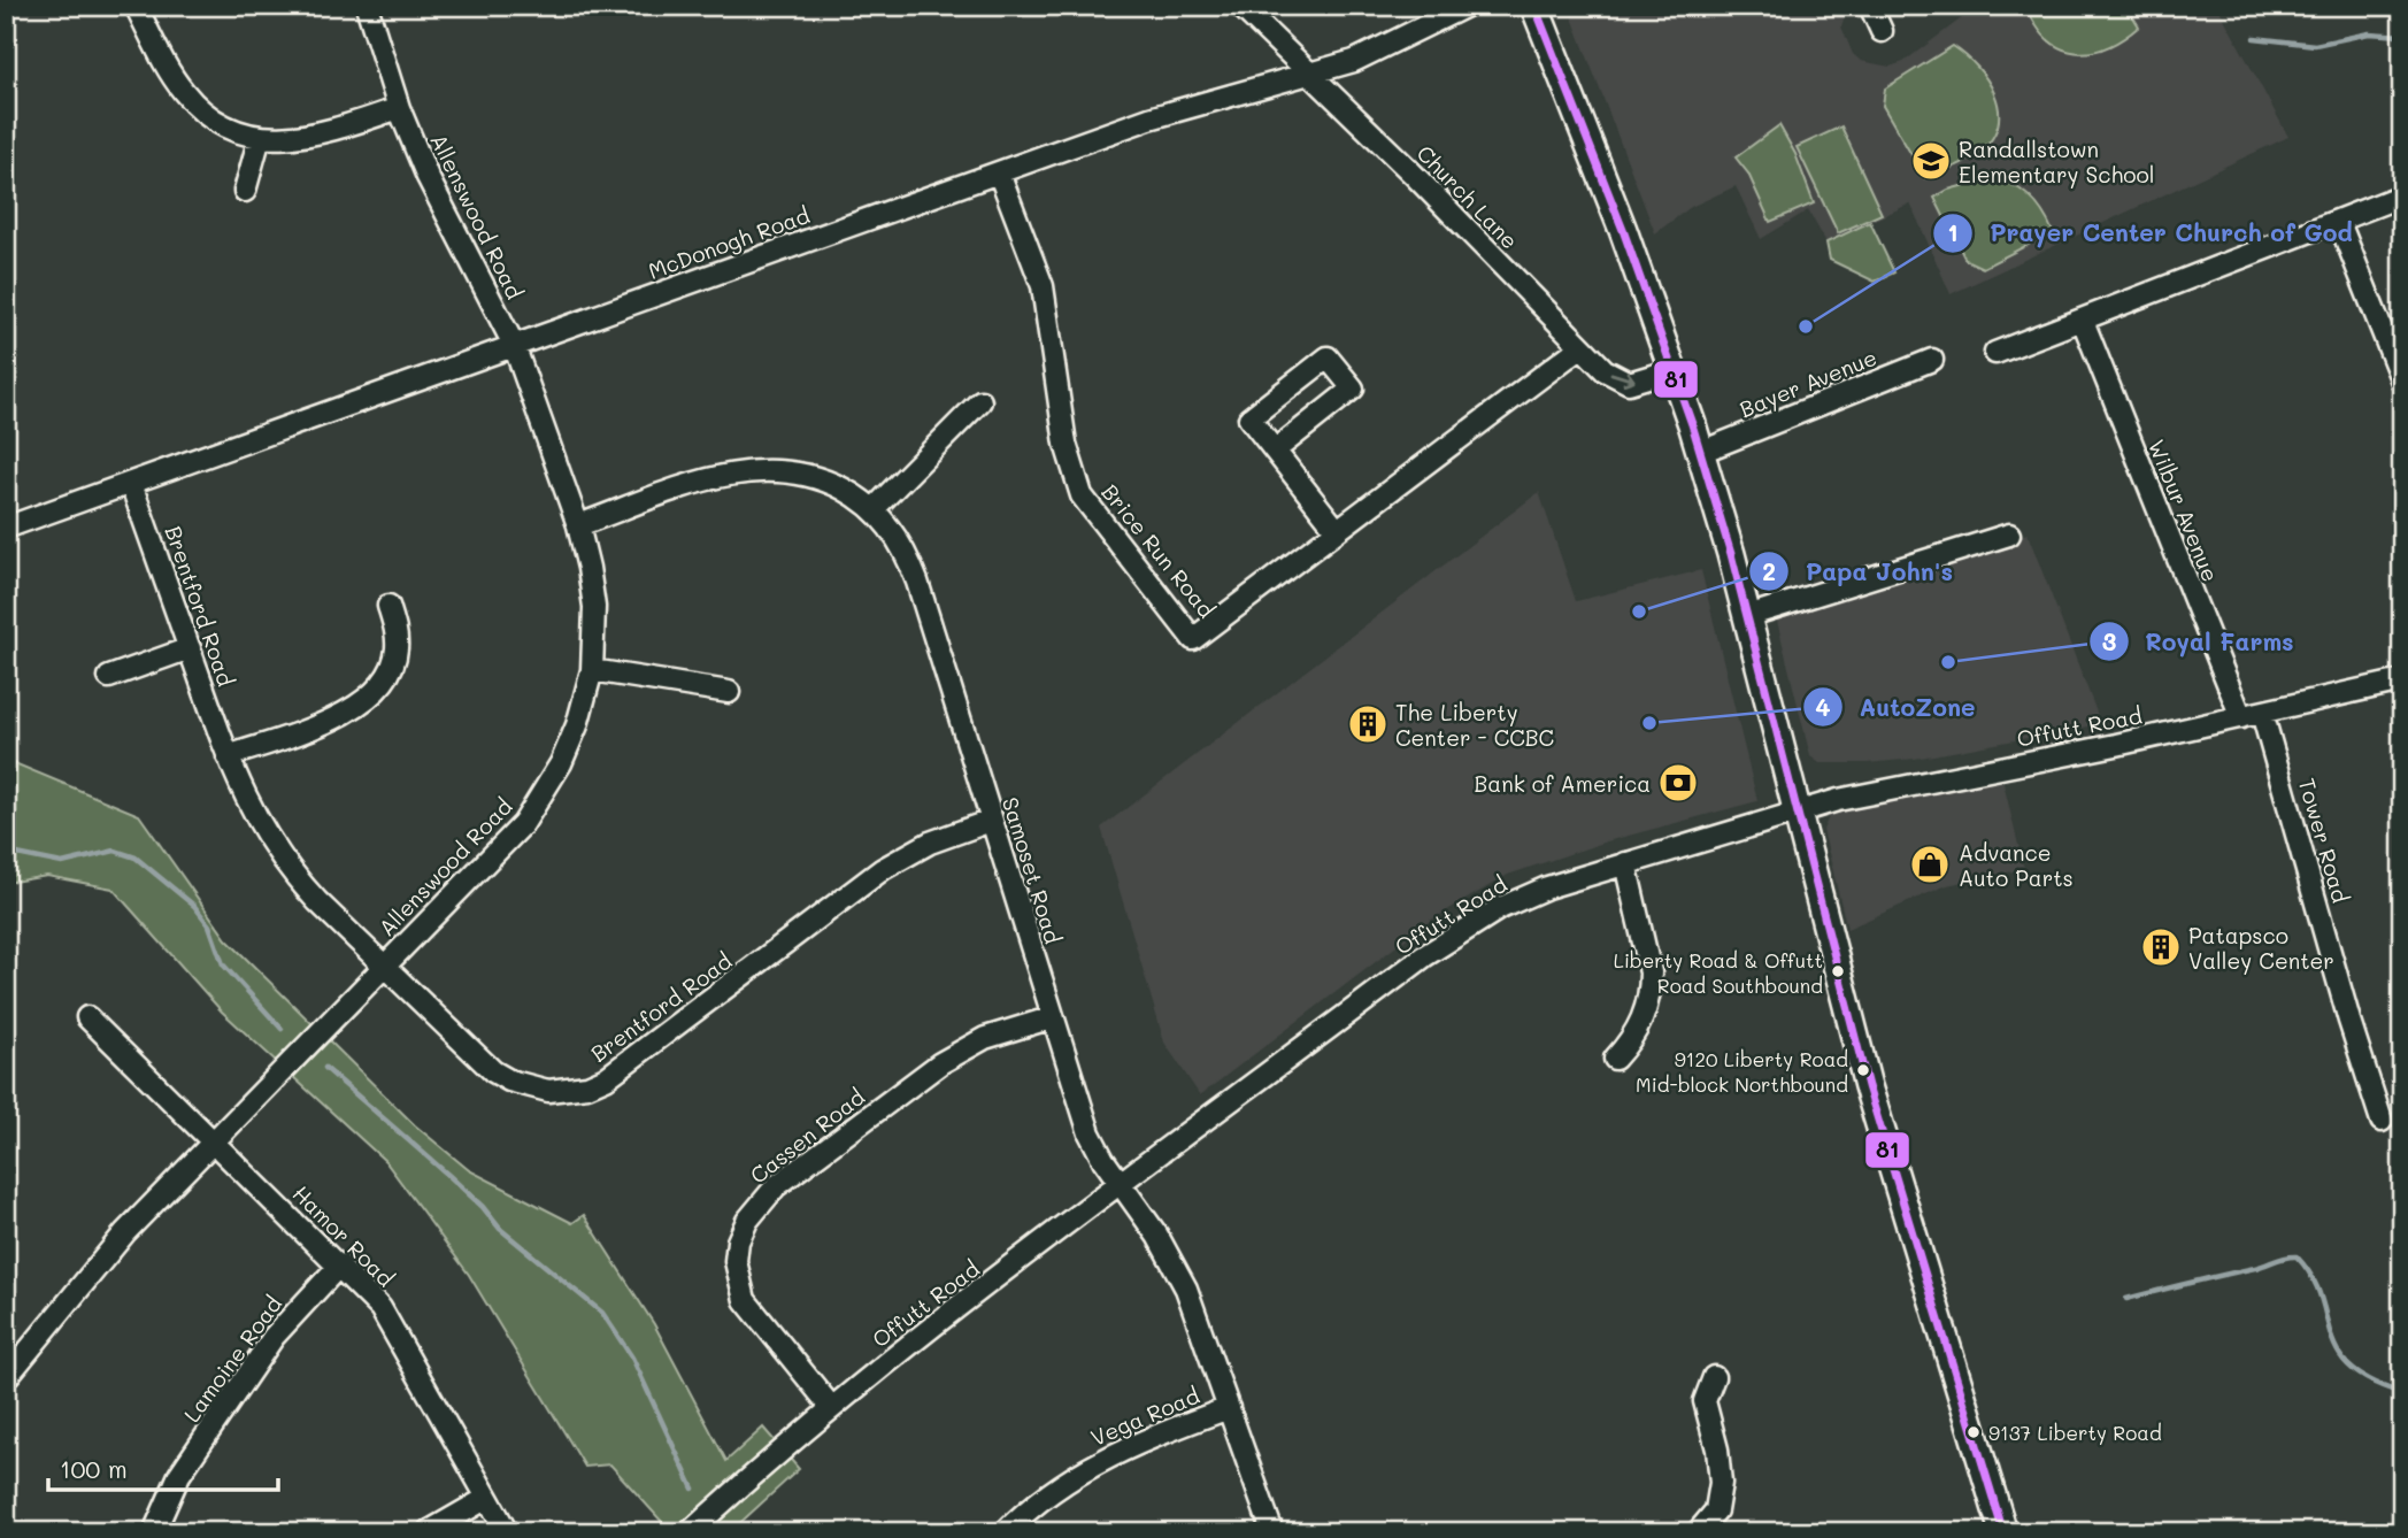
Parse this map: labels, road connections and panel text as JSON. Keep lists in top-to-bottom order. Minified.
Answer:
{"streets":{"street":["Church Lane","Allenswood Road","McDonogh Road","Bayer Avenue","Wilbur Avenue","Brice Run Road","Brentford Road","Offutt Road","Tower Road","Samoset Road","Cassen Road","Hamor Road","Lamoine Road","Vega Road"]},"crossings":[["Church Lane","McDonogh Road"],["Church Lane","Brice Run Road"],["Allenswood Road","McDonogh Road"],["Allenswood Road","Brentford Road"],["Allenswood Road","Samoset Road"],["Allenswood Road","Hamor Road"],["McDonogh Road","Brice Run Road"],["McDonogh Road","Brentford Road"],["Wilbur Avenue","Offutt Road"],["Brentford Road","Samoset Road"],["Offutt Road","Tower Road"],["Offutt Road","Samoset Road"],["Offutt Road","Cassen Road"],["Samoset Road","Cassen Road"],["Samoset Road","Vega Road"],["Hamor Road","Lamoine Road"]],"places":{"school or university":["Randallstown Elementary School"],"other":["Prayer Center Church of God","Papa John's","Royal Farms","AutoZone","Liberty Road & Offutt Road Southbound","9120 Liberty Road Mid-block Northbound","9137 Liberty Road"],"building":["The Liberty Center - CCBC","Patapsco Valley Center"],"bank":["Bank of America"],"shop":["Advance Auto Parts"]},"lines":["transit line 81"],"scale_bar":"100 m"}
